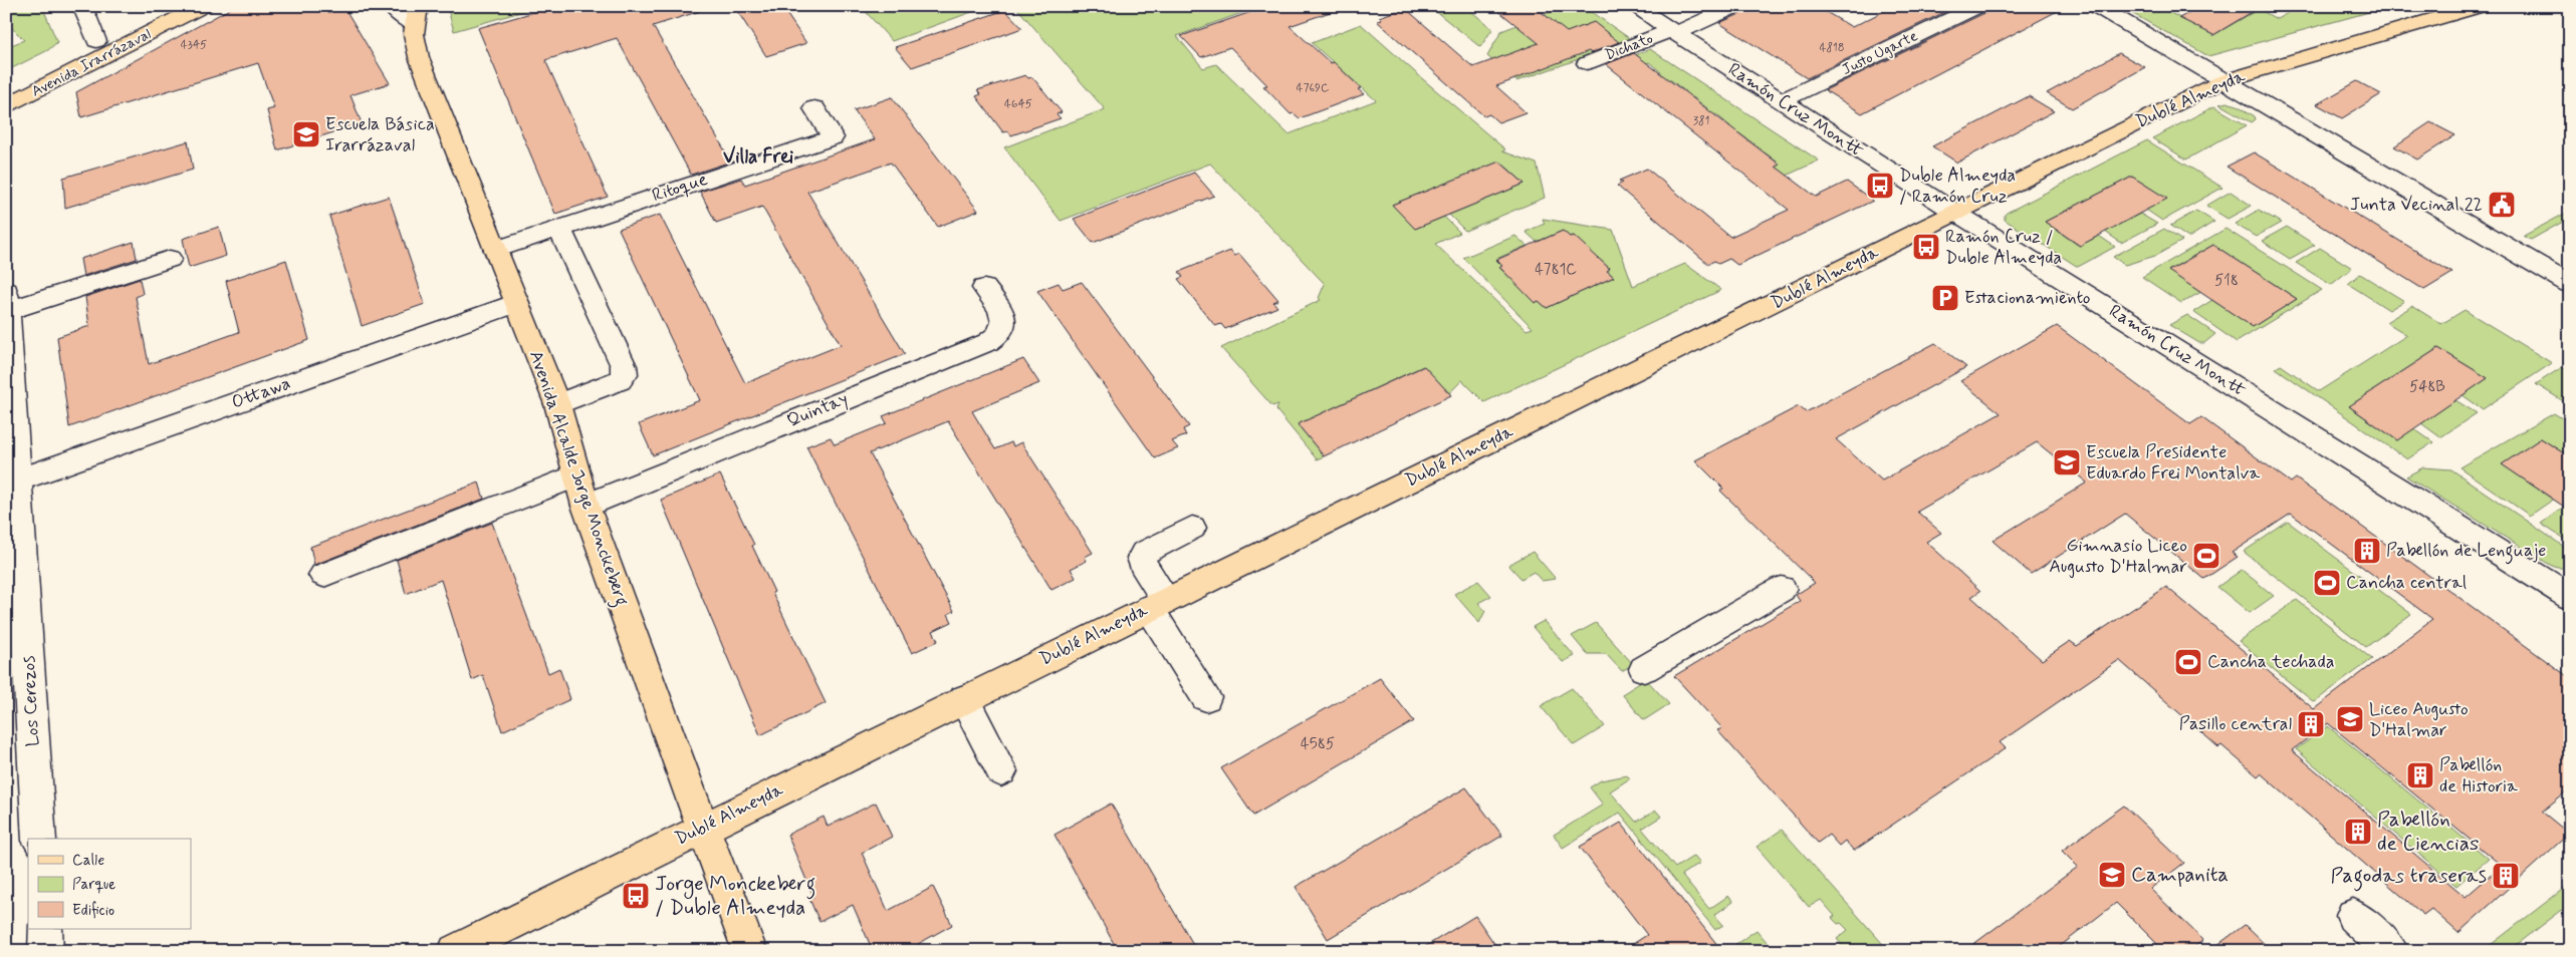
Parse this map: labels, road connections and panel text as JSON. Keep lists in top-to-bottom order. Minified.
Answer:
{"streets":{"main road":["Avenida Irarrázaval","Dublé Almeyda","Avenida Alcalde Jorge Monckeberg"],"street":["Dichato","Justo Ugarte","Ramón Cruz Montt","Ritoque","Ottawa","Quintay","Los Cerezos"]},"crossings":[["Dichato","Ramón Cruz Montt"],["Justo Ugarte","Ramón Cruz Montt"],["Dublé Almeyda","Ramón Cruz Montt"],["Dublé Almeyda","Avenida Alcalde Jorge Monckeberg"],["Ritoque","Avenida Alcalde Jorge Monckeberg"],["Ottawa","Avenida Alcalde Jorge Monckeberg"],["Ottawa","Los Cerezos"],["Quintay","Avenida Alcalde Jorge Monckeberg"]],"districts":["Villa Frei"],"places":{"school or university":["Escuela Básica Irarrázaval","Escuela Presidente Eduardo Frei Montalva","Liceo Augusto D'Halmar","Campanita"],"bus stop":["Duble Almeyda / Ramón Cruz","Ramón Cruz / Duble Almeyda","Jorge Monckeberg / Duble Almeyda"],"public building":["Junta Vecinal 22"],"parking":["Estacionamiento"],"building":["Pabellón de Lenguaje","Pasillo central","Pabellón de Historia","Pabellón de Ciencias","Pagodas traseras"],"sports":["Gimnasio Liceo Augusto D'Halmar","Cancha central","Cancha techada"]},"house_numbers":["4345","4818","4769C","4645","381","4781C","518","548B","4585"],"legend":["Calle","Parque","Edificio"]}
